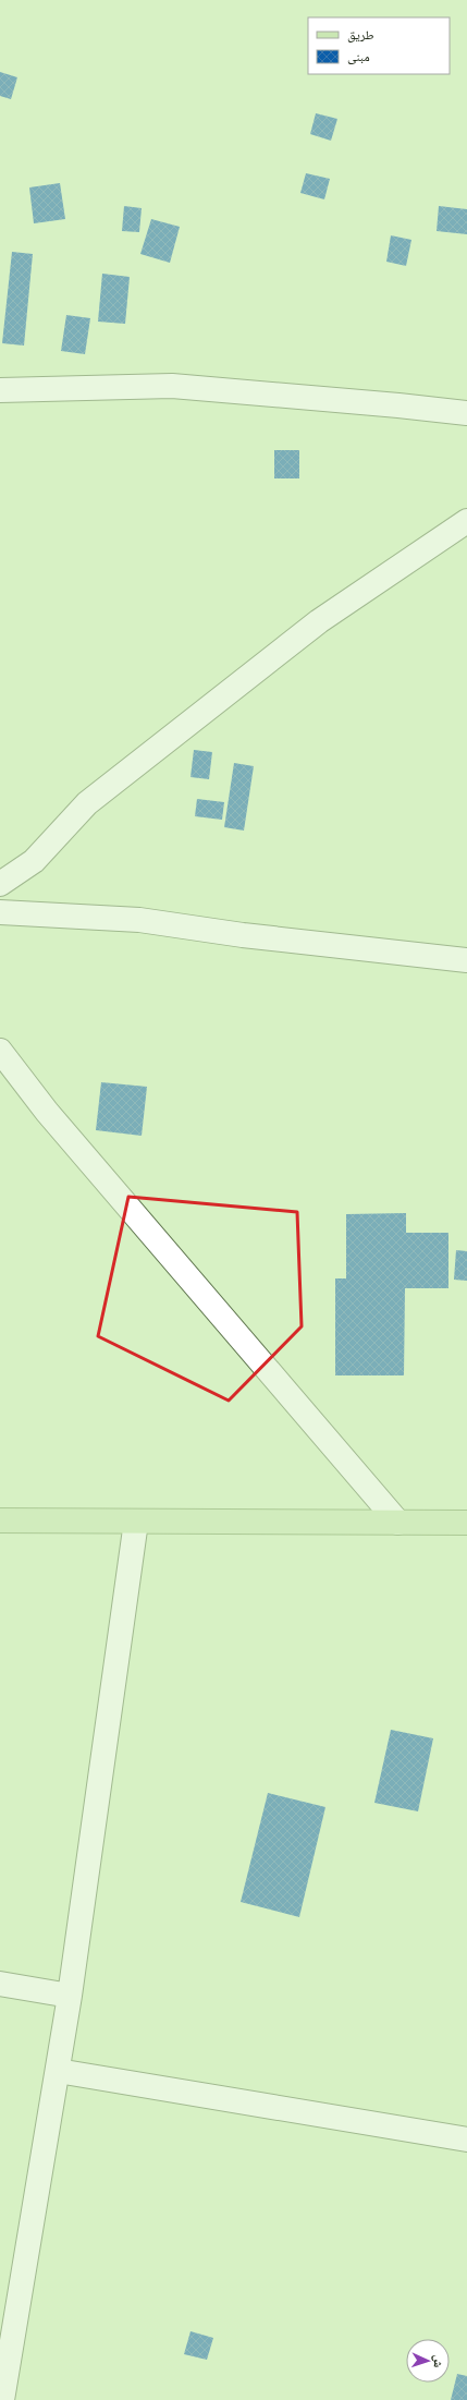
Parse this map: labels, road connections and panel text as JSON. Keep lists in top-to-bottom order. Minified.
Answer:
{"legend":["طريق","مبنى"],"north":"right"}
